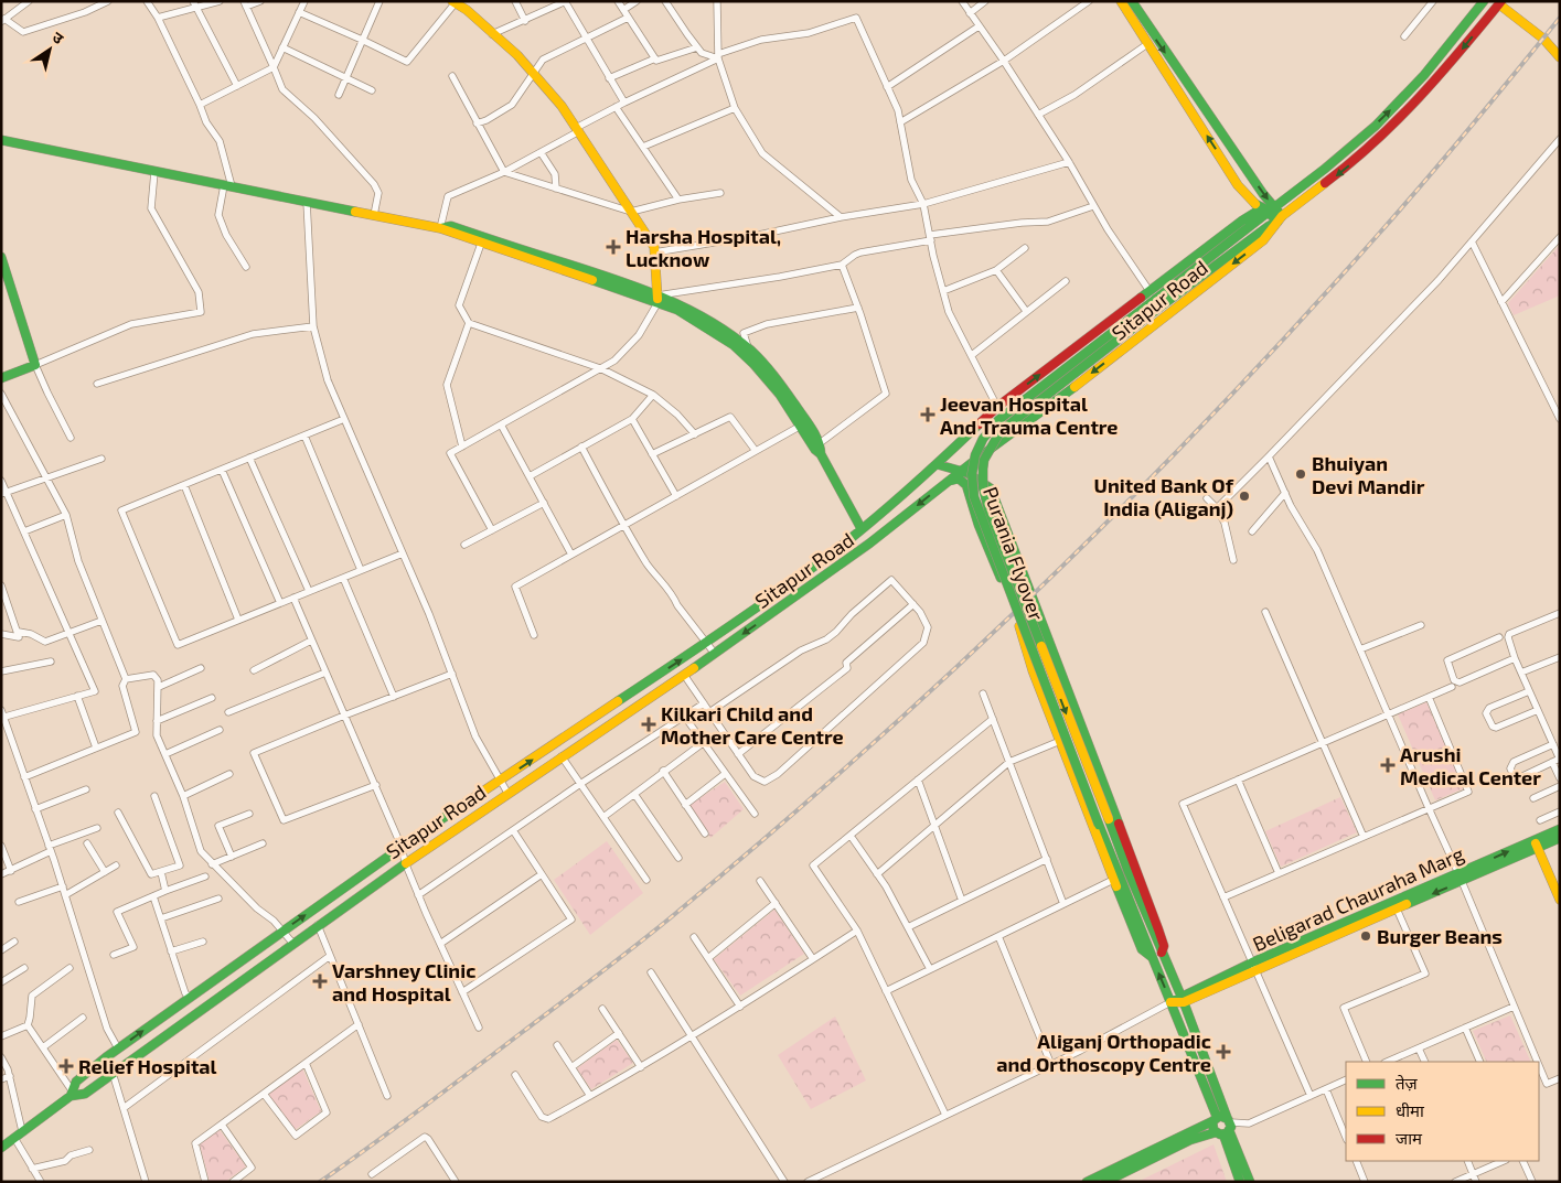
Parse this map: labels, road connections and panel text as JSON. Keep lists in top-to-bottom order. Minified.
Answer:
{"streets":{"main road":["Sitapur Road","Purania Flyover","Beligarad Chauraha Marg"]},"crossings":[["Sitapur Road","Purania Flyover"]],"places":{"health":["Harsha Hospital, Lucknow","Jeevan Hospital And Trauma Centre","Kilkari Child and Mother Care Centre","Arushi Medical Center","Varshney Clinic and Hospital","Aliganj Orthopadic and Orthoscopy Centre","Relief Hospital"],"other":["Bhuiyan Devi Mandir","United Bank Of India (Aliganj)","Burger Beans"]},"legend":["तेज़","धीमा","जाम"],"north":"top right"}
